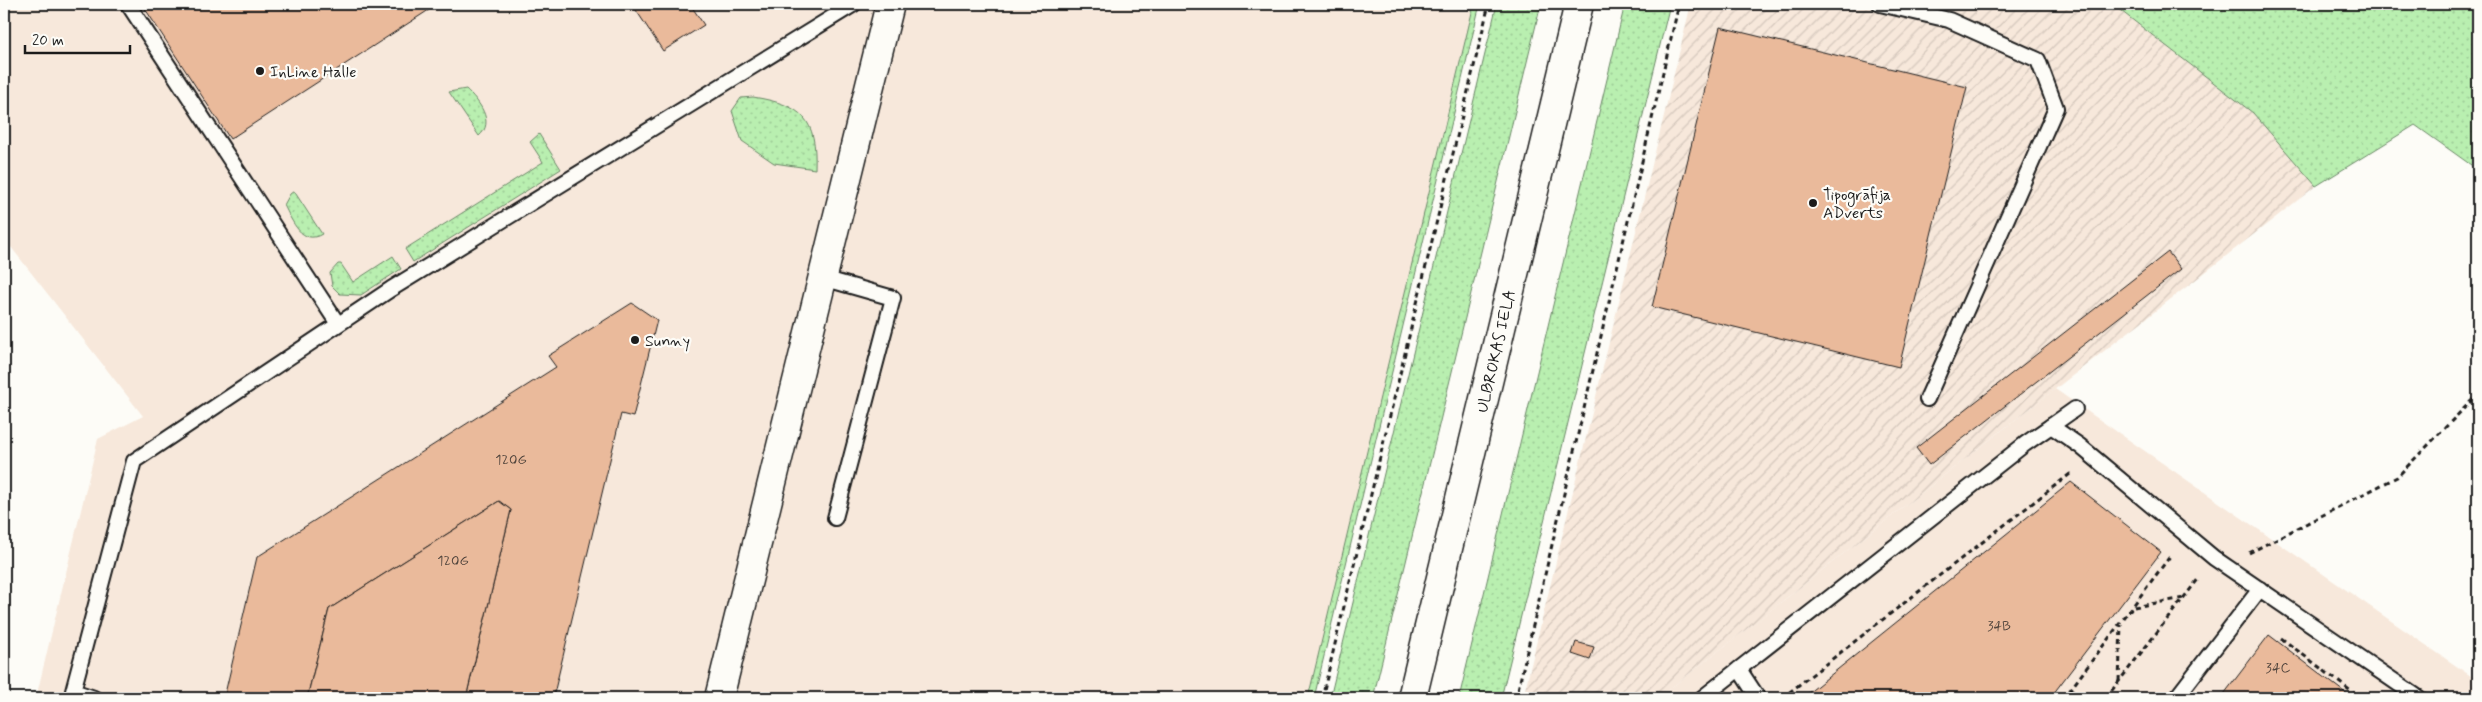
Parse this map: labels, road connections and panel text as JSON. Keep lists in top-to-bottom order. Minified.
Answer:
{"streets":{"street":["ULBROKAS IELA"]},"places":["InLine Halle","Tipogrāfija ADverts","Sunny"],"house_numbers":["120G","120G","34B","34C"],"scale_bar":"20 m"}
